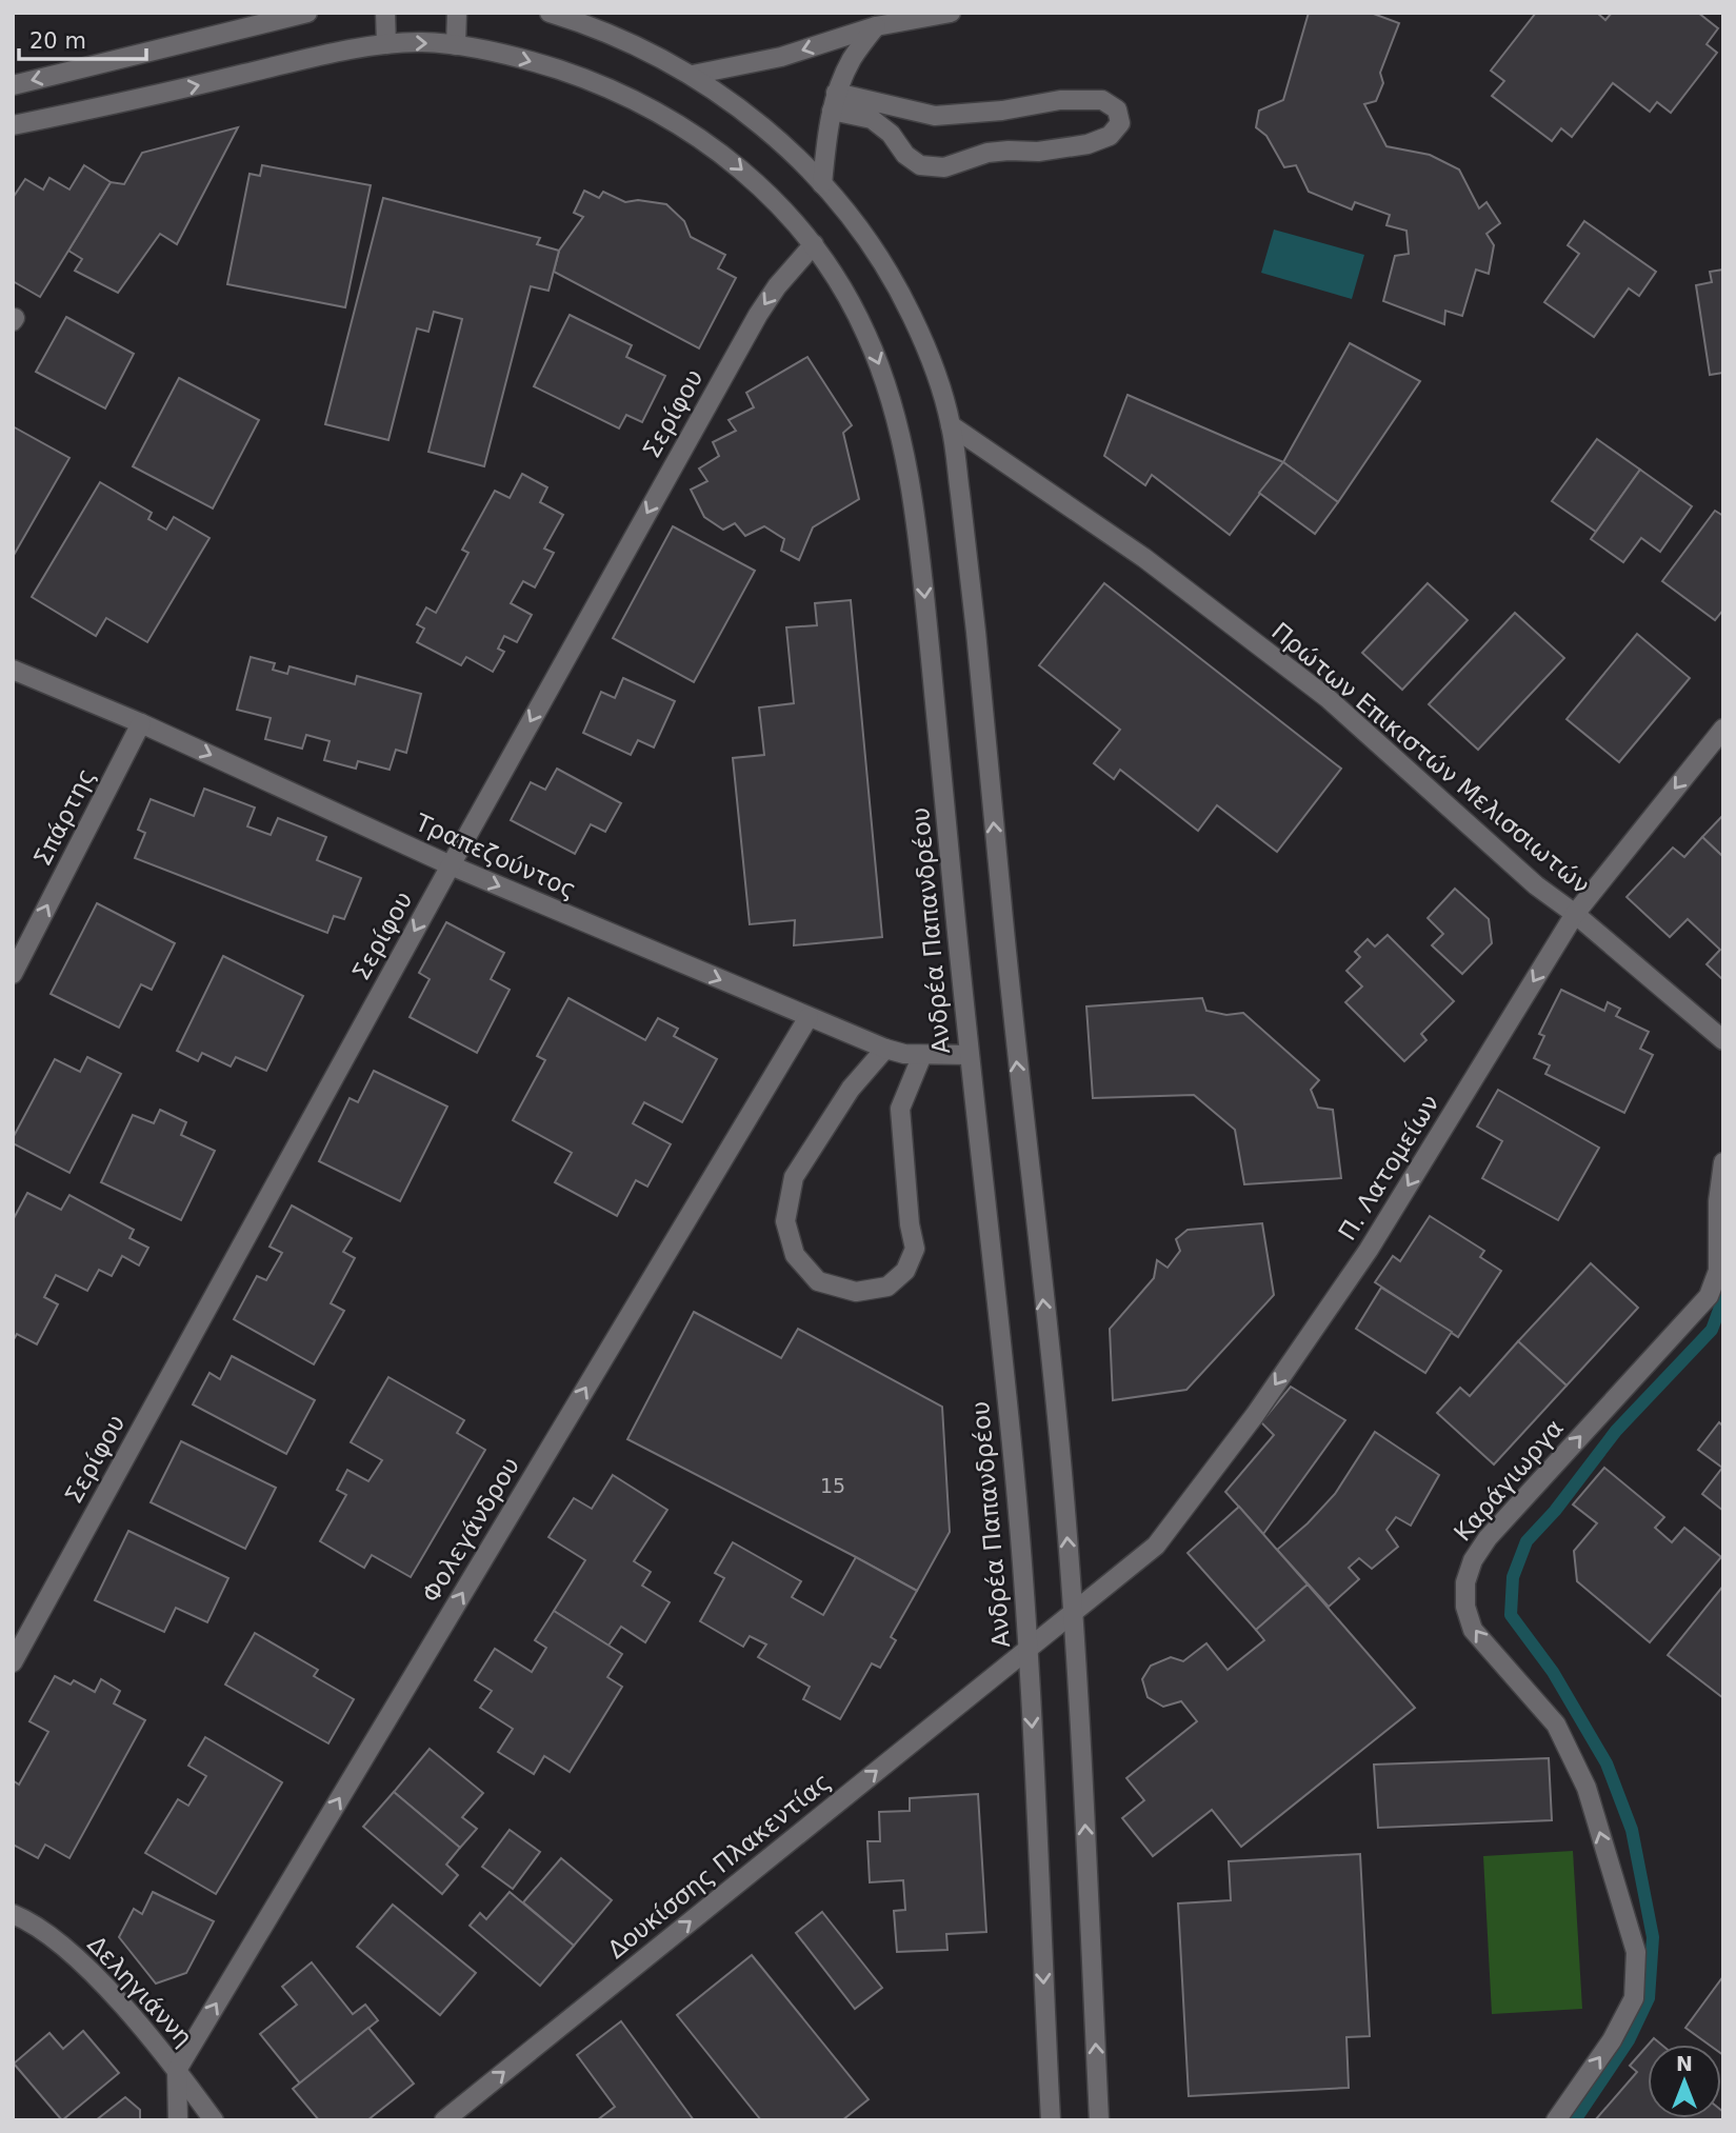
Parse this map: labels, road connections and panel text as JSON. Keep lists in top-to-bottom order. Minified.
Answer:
{"streets":{"street":["Σερίφου","Πρώτων Επικιστών Μελισσιωτών","Σπάρτης","Τραπεζούντος","Ανδρέα Παπανδρέου","Π. Λατομείων","Καράγιωργα","Φολεγάνδρου","Δουκίσσης Πλακεντίας","Δεληγιάννη"]},"crossings":[["Σερίφου","Τραπεζούντος"],["Σερίφου","Ανδρέα Παπανδρέου"],["Πρώτων Επικιστών Μελισσιωτών","Π. Λατομείων"],["Σπάρτης","Τραπεζούντος"],["Τραπεζούντος","Ανδρέα Παπανδρέου"],["Τραπεζούντος","Φολεγάνδρου"],["Ανδρέα Παπανδρέου","Π. Λατομείων"],["Ανδρέα Παπανδρέου","Δουκίσσης Πλακεντίας"],["Π. Λατομείων","Δουκίσσης Πλακεντίας"],["Φολεγάνδρου","Δεληγιάννη"]],"one_way":["Σερίφου","Σπάρτης","Τραπεζούντος","Π. Λατομείων","Καράγιωργα","Φολεγάνδρου","Δουκίσσης Πλακεντίας"],"house_numbers":["15"],"scale_bar":"20 m","north":"top"}
